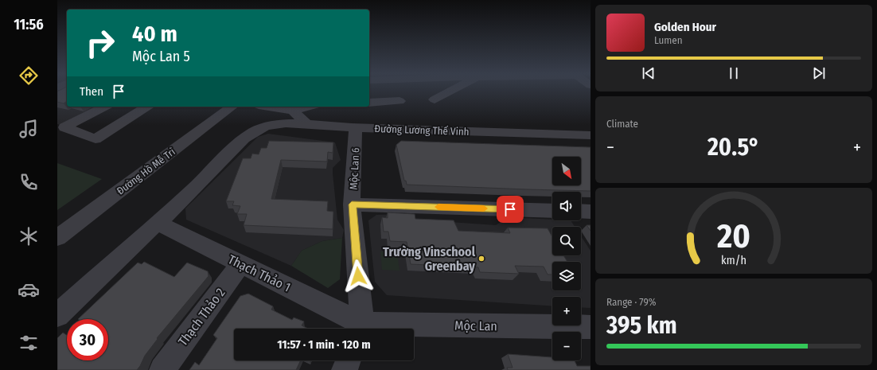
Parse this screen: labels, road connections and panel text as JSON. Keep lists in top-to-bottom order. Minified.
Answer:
{"streets":{"street":["Đường Lương Thế Vinh","Mộc Lan 6","Đường Hồ Mễ Trì","Thạch Thảo 1","Thạch Thảo 2","Mộc Lan"]},"crossings":[["Đường Lương Thế Vinh","Mộc Lan 6"],["Đường Lương Thế Vinh","Thạch Thảo 1"],["Mộc Lan 6","Thạch Thảo 1"],["Mộc Lan 6","Mộc Lan"],["Thạch Thảo 1","Thạch Thảo 2"],["Thạch Thảo 1","Mộc Lan"]],"places":["Trường Vinschool Greenbay"],"north":"bottom right","page":{"tabs":"11:56","turn":["40 m","Mộc Lan 5"],"song":["Golden Hour","Lumen"],"then":"Then","tile":["Climate",["Range · 79%","395 km"]],"heat":["−","20.5°","+"],"map_buttons":["+","−"],"limit":"30","trip":"11:57 · 1 min · 120 m","gauge":["20","km/h"]}}
